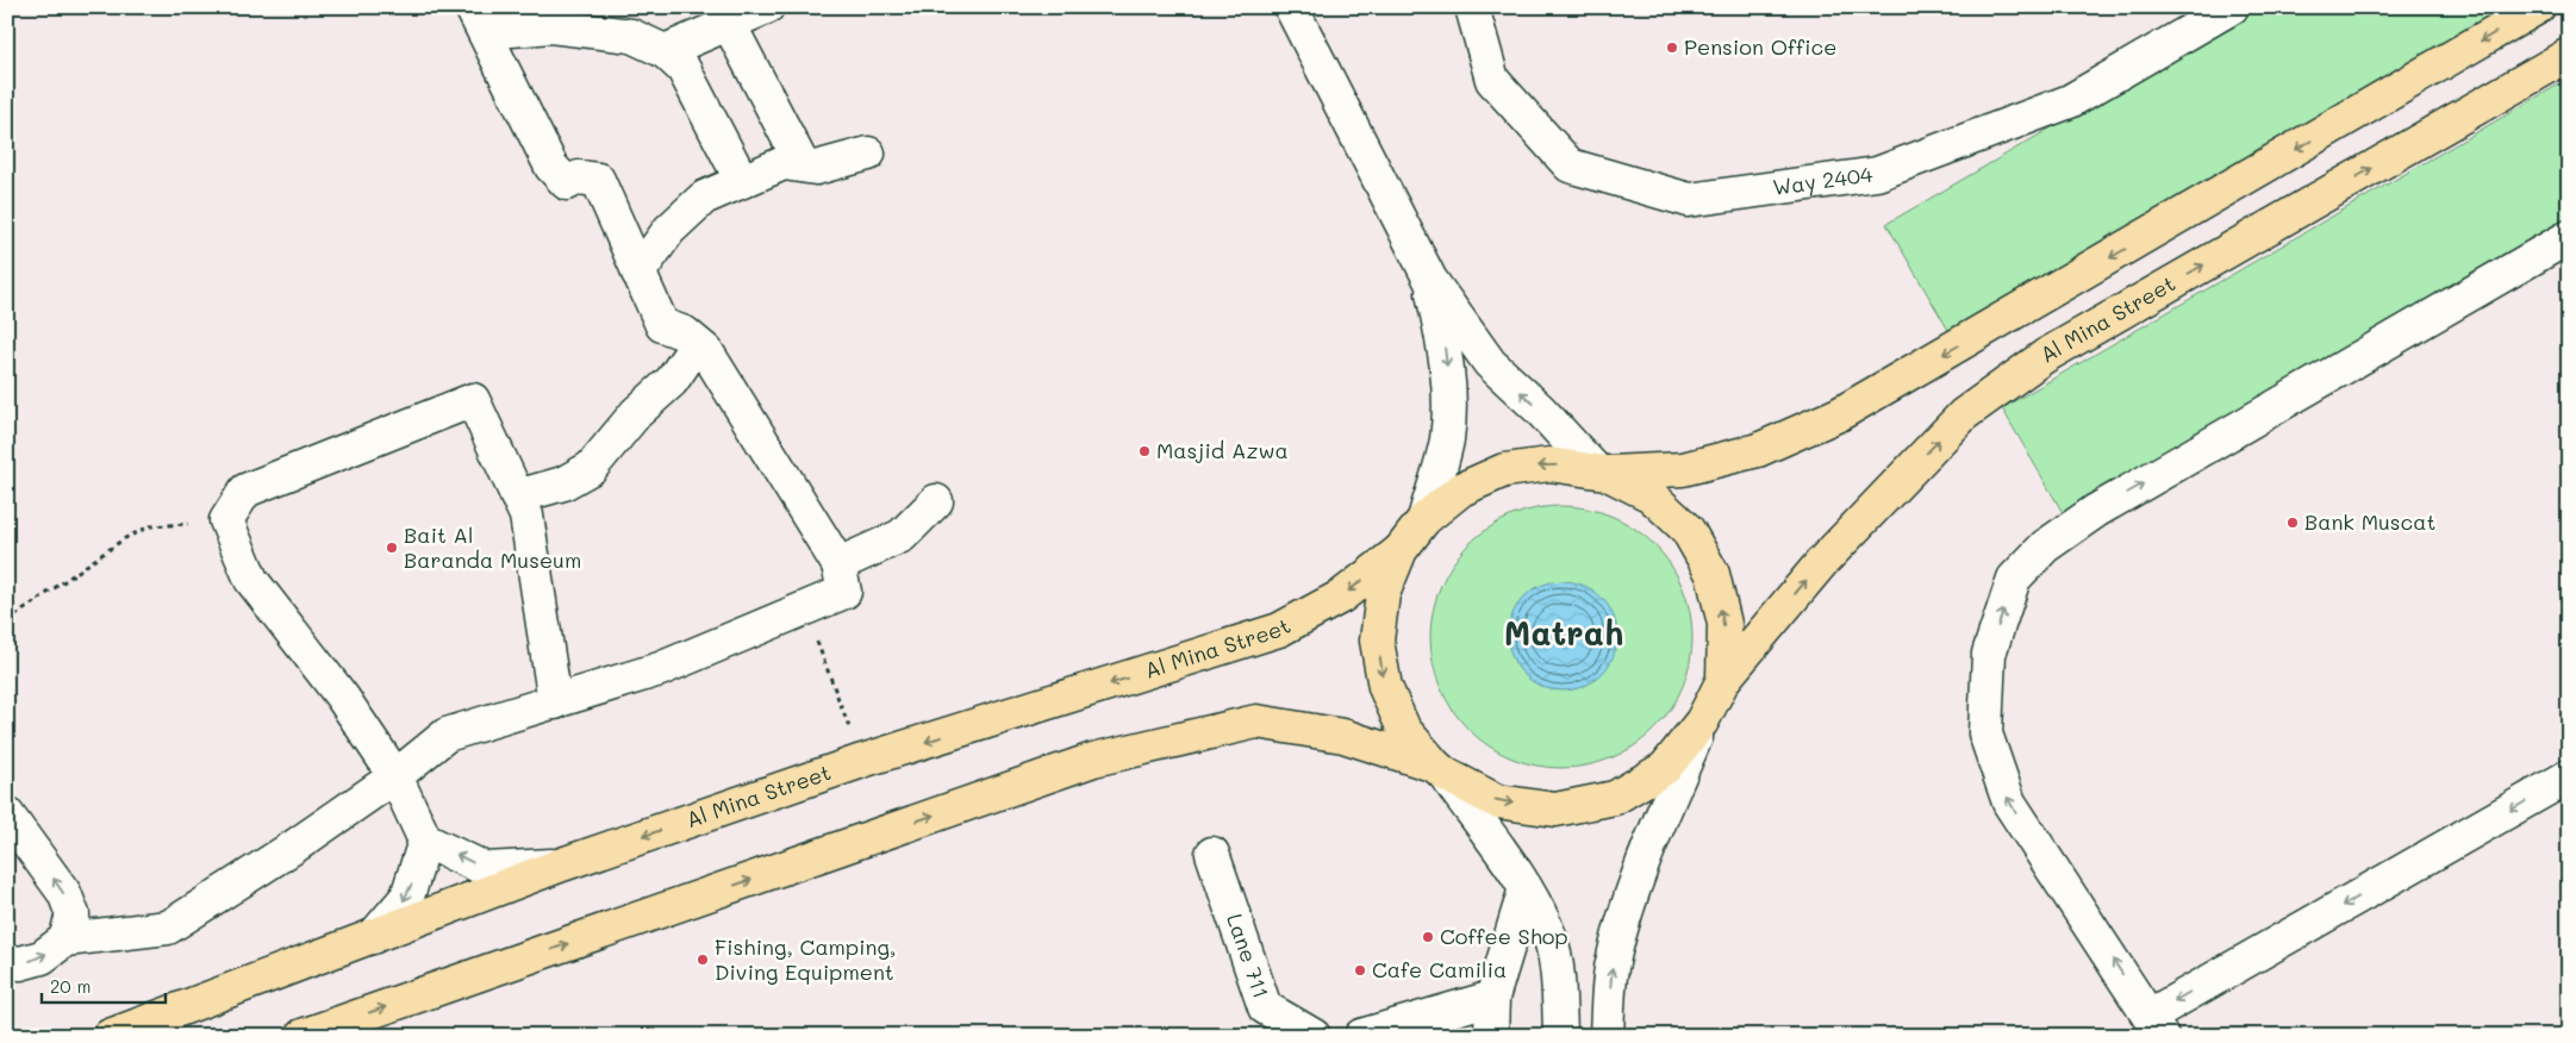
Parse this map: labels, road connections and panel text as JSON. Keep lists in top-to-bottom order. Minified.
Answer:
{"streets":{"main road":["Al Mina Street"],"street":["Way 2404","Lane 711"]},"districts":["Matrah"],"places":["Pension Office","Masjid Azwa","Bank Muscat","Bait Al Baranda Museum","Coffee Shop","Fishing, Camping, Diving Equipment","Cafe Camilia"],"scale_bar":"20 m"}
